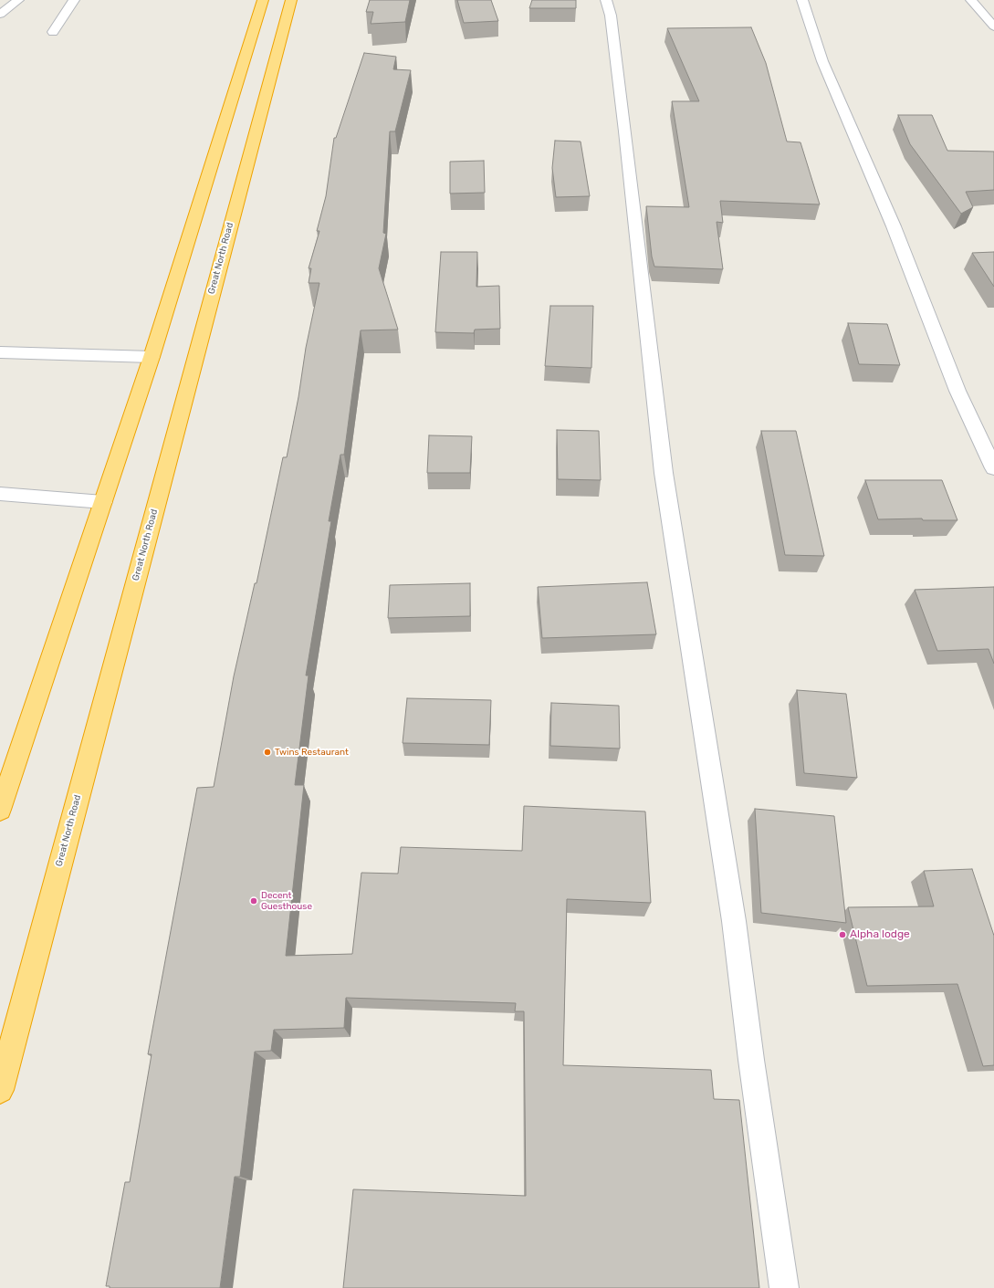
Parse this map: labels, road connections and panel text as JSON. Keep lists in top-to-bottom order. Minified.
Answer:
{"streets":{"highway":["Great North Road"]},"places":["Twins Restaurant","Decent Guesthouse","Alpha lodge"]}
